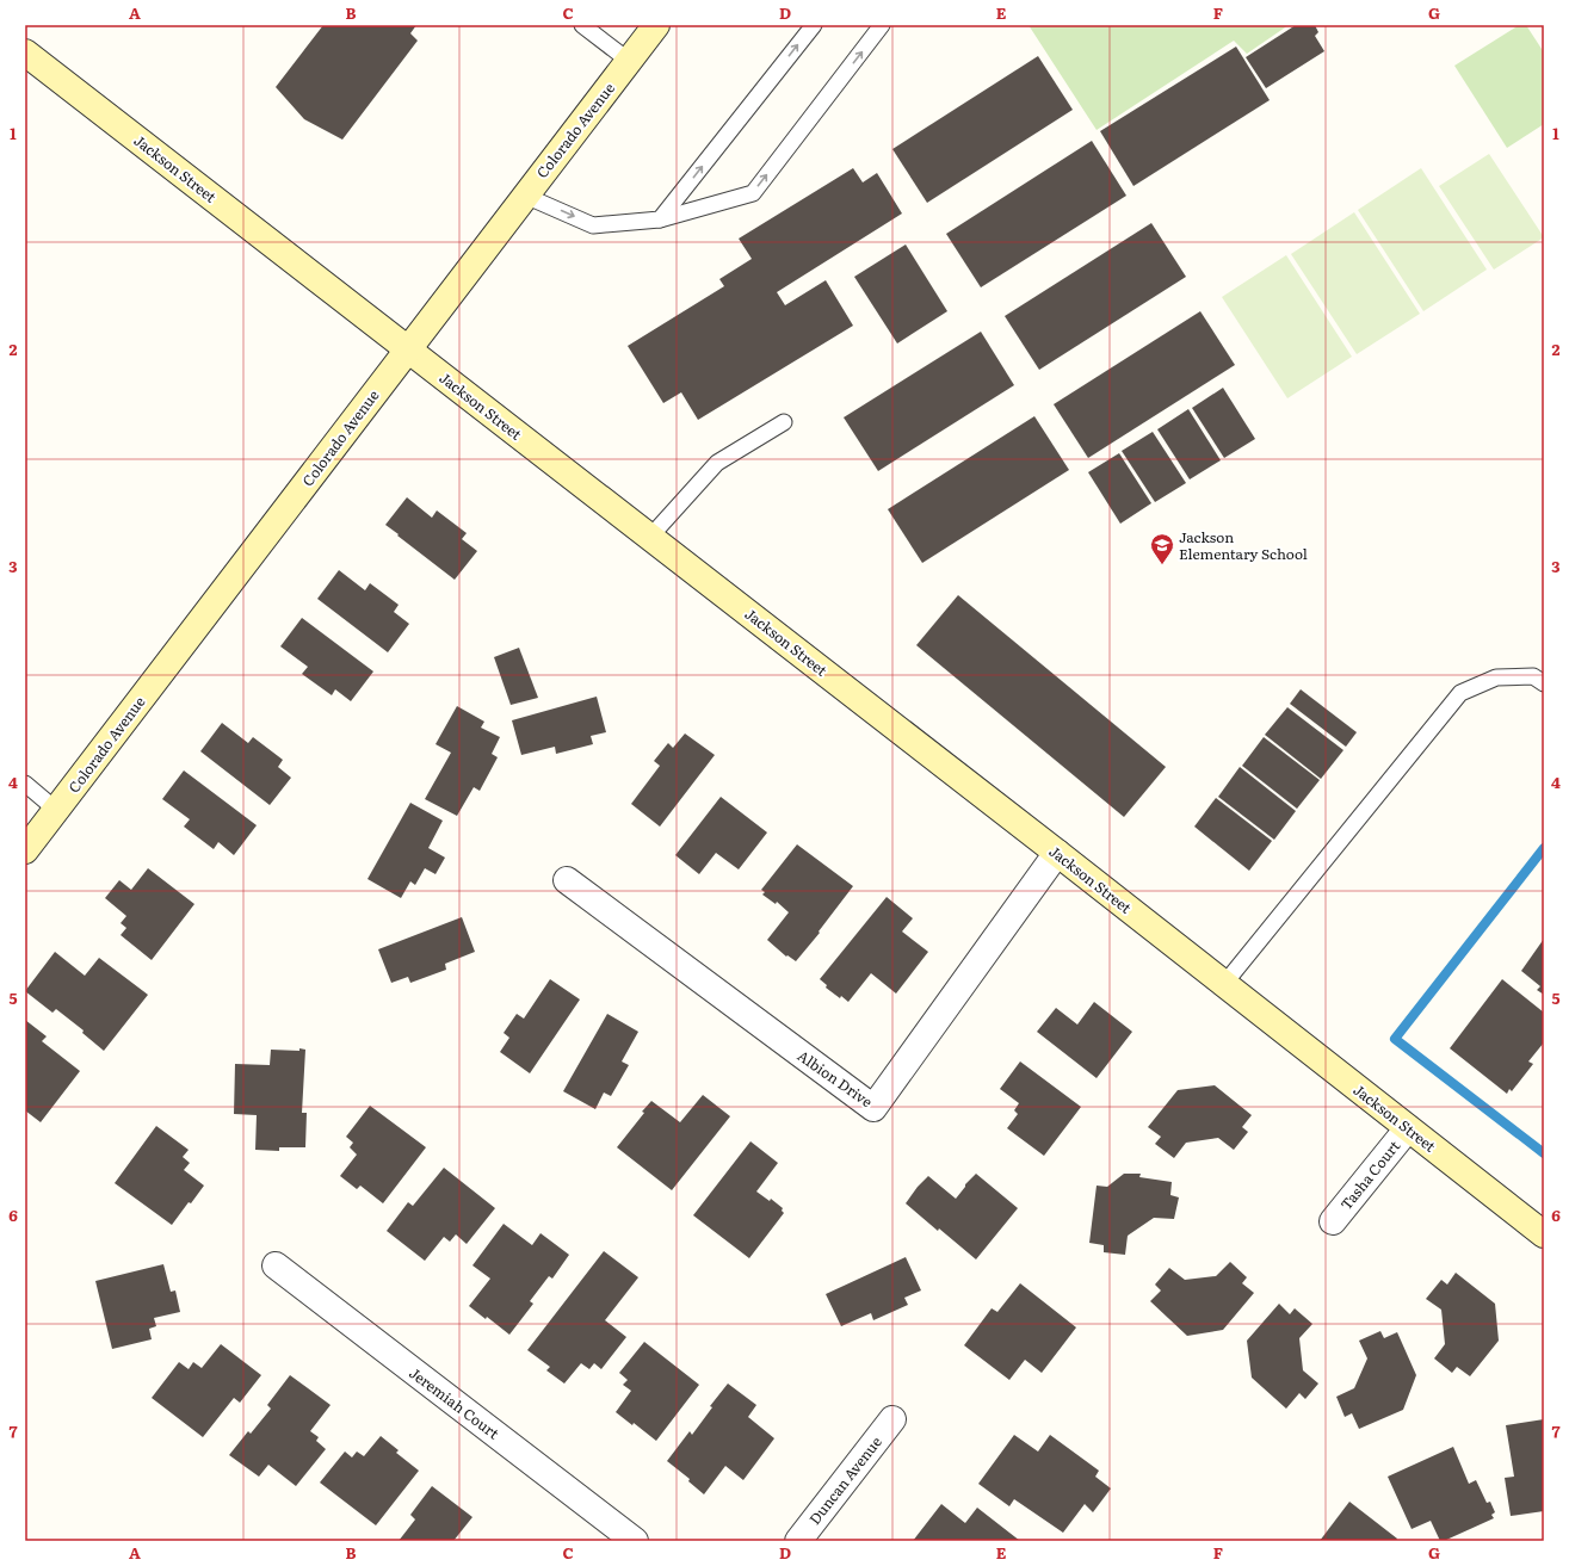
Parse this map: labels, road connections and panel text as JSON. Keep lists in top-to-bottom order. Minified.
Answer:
{"streets":{"main road":["Colorado Avenue","Jackson Street"],"street":["Albion Drive","Tasha Court","Jeremiah Court","Duncan Avenue"]},"crossings":[["Colorado Avenue","Jackson Street"],["Jackson Street","Albion Drive"],["Jackson Street","Tasha Court"]],"places":{"school or university":["Jackson Elementary School"]},"grid":{"columns":["A","B","C","D","E","F","G"],"rows":["1","2","3","4","5","6","7"]}}
